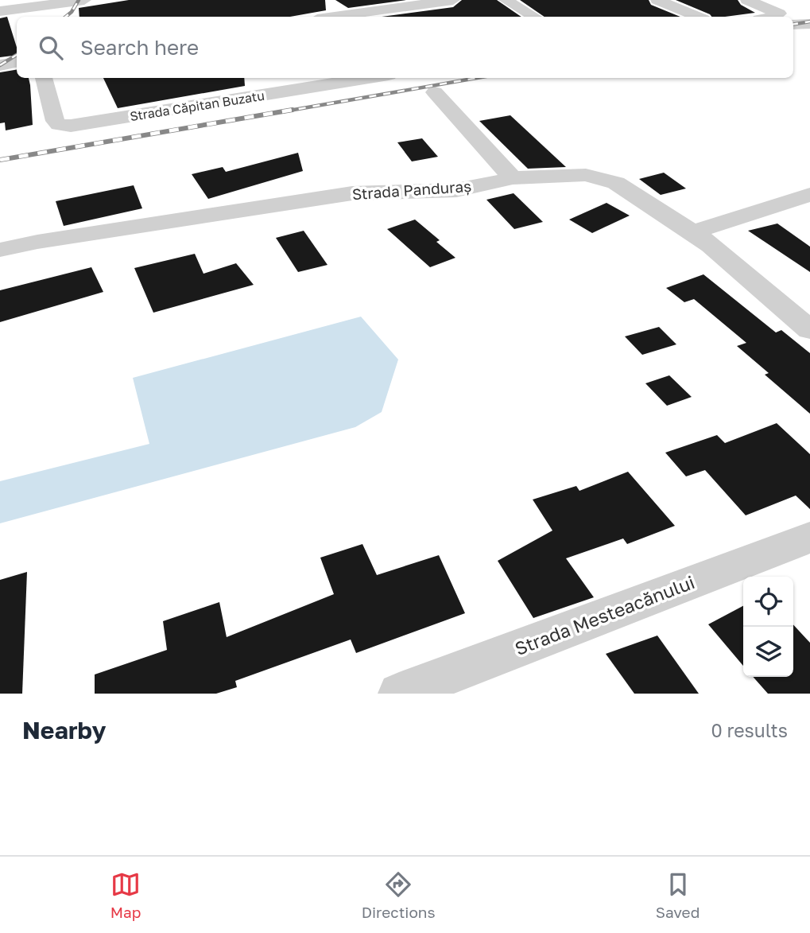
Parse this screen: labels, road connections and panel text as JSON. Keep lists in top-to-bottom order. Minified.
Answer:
{"streets":{"street":["Strada Căpitan Buzatu","Strada Panduraș","Strada Mesteacănului"]},"page":{"search":"Search here","heading":["Nearby","0 results"],"nav":["Map","Directions","Saved"]}}
